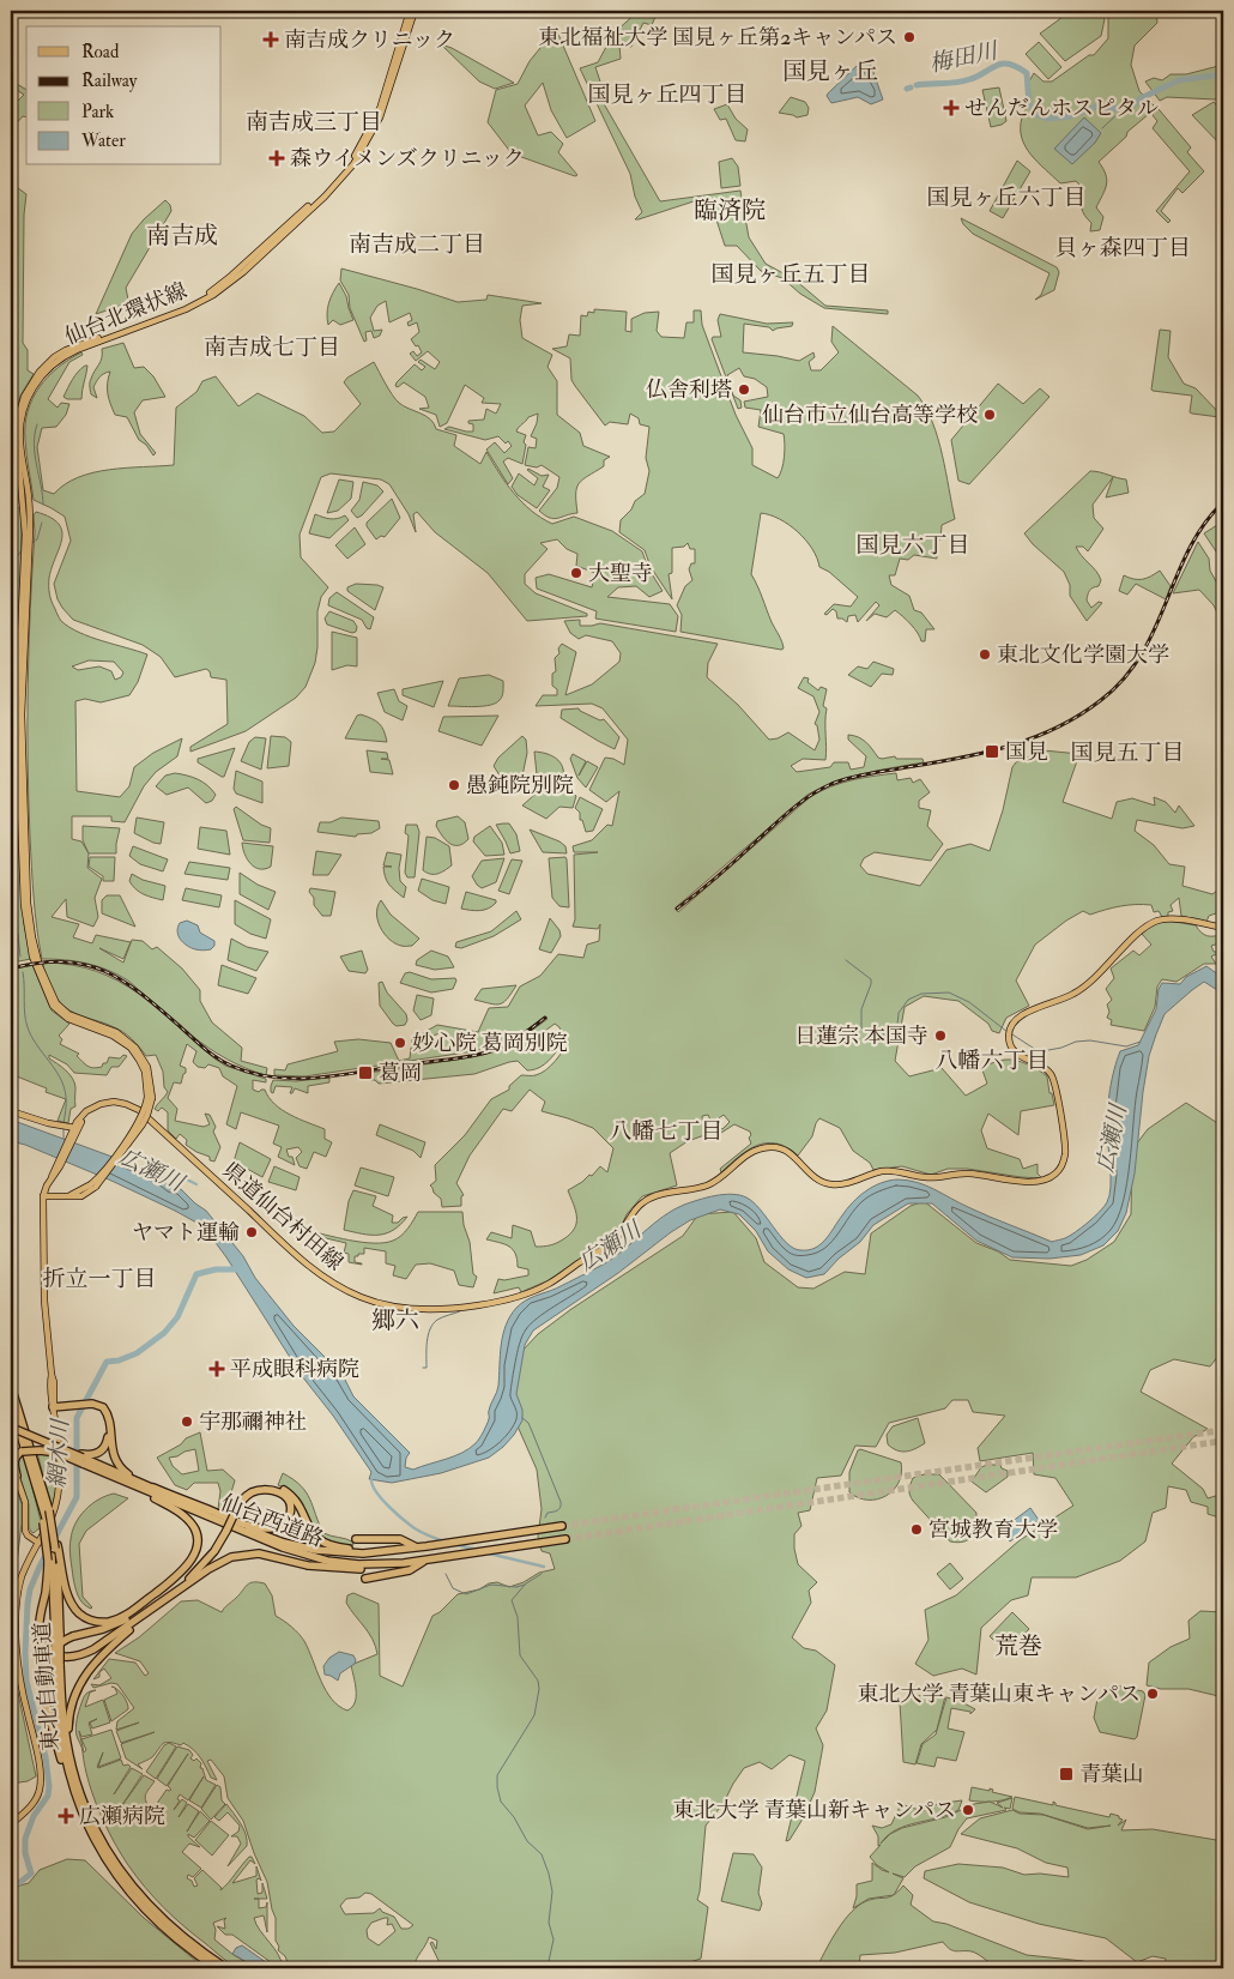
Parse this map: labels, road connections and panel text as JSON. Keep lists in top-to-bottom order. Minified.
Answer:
{"streets":{"highway":["仙台西道路","東北自動車道"],"main road":["仙台北環状線","県道仙台村田線"]},"crossings":[["仙台北環状線","県道仙台村田線"]],"districts":["国見ヶ丘","国見ヶ丘四丁目","南吉成三丁目","国見ヶ丘六丁目","臨済院","南吉成","南吉成二丁目","貝ヶ森四丁目","国見ヶ丘五丁目","南吉成七丁目","国見六丁目","国見五丁目","八幡六丁目","八幡七丁目","折立一丁目","郷六","荒巻"],"water":["梅田川","広瀬川","網木川"],"places":{"other":["東北福祉大学 国見ヶ丘第2キャンパス","仏舎利塔","仙台市立仙台高等学校","大聖寺","東北文化学園大学","愚鈍院別院","日蓮宗 本国寺","妙心院 葛岡別院","ヤマト運輸","宇那禰神社","宮城教育大学","東北大学 青葉山東キャンパス","東北大学 青葉山新キャンパス"],"health":["南吉成クリニック","せんだんホスピタル","森ウイメンズクリニック","平成眼科病院","広瀬病院"],"transit":["国見","葛岡","青葉山"]},"legend":["Road","Railway","Park","Water"]}
